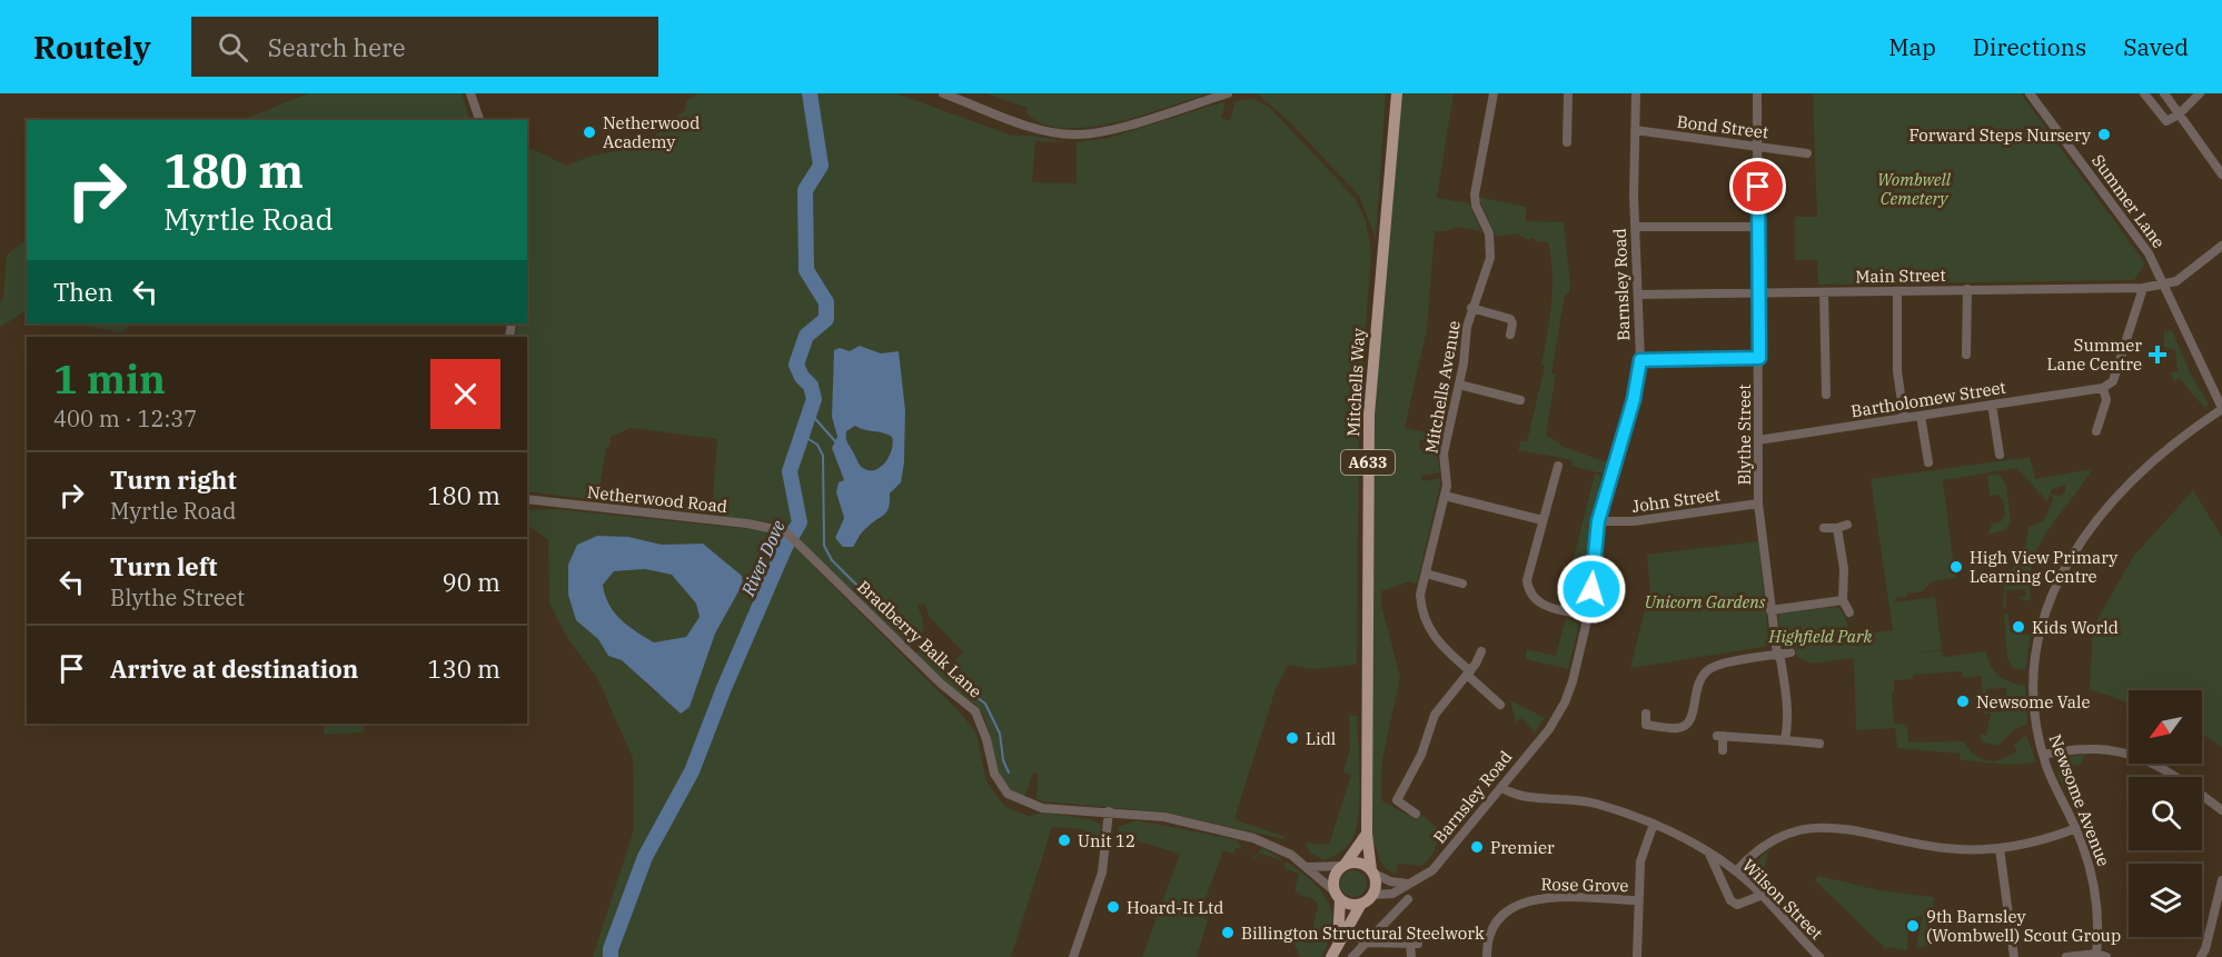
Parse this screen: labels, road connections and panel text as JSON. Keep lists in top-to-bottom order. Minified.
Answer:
{"streets":{"main road":["Mitchells Way","A633"],"street":["Bond Street","Summer Lane","Main Street","Barnsley Road","Mitchells Avenue","Bartholomew Street","Blythe Street","Netherwood Road","John Street","Bradberry Balk Lane","Newsome Avenue","Rose Grove","Wilson Street"]},"crossings":[["Bond Street","Barnsley Road"],["Bond Street","Blythe Street"],["Summer Lane","Main Street"],["Summer Lane","Newsome Avenue"],["Main Street","Barnsley Road"],["Main Street","Blythe Street"],["Barnsley Road","Mitchells Way"],["Barnsley Road","John Street"],["Barnsley Road","Bradberry Balk Lane"],["Barnsley Road","Wilson Street"],["Mitchells Way","Bradberry Balk Lane"],["Bartholomew Street","Blythe Street"],["Blythe Street","John Street"],["Netherwood Road","Bradberry Balk Lane"]],"water":["River Dove"],"parks":["Wombwell Cemetery","Unicorn Gardens","Highfield Park"],"places":{"other":["Netherwood Academy","Forward Steps Nursery","High View Primary Learning Centre","Kids World","Newsome Vale","Lidl","Unit 12","Premier","Hoard-It Ltd","9th Barnsley (Wombwell) Scout Group","Billington Structural Steelwork"],"health":["Summer Lane Centre"]},"north":"bottom left","page":{"header":"Routely","search":"Search here","nav":["Map","Directions","Saved"],"turn":["180 m","Myrtle Road"],"then":"Then","heading":["1 min","400 m · 12:37"],"list":[{"name":"Turn right","note":"Myrtle Road","value":"180 m"},{"name":"Turn left","note":"Blythe Street","value":"90 m"},{"name":"Arrive at destination","value":"130 m"}]}}
